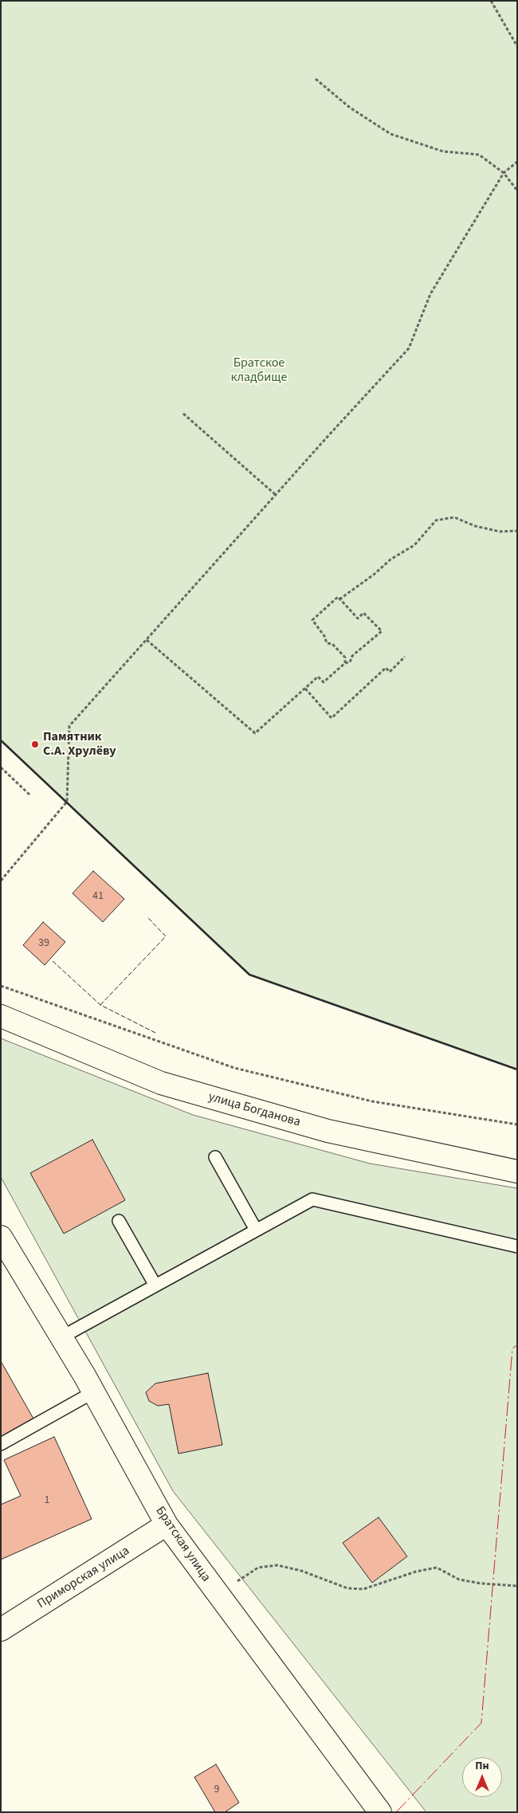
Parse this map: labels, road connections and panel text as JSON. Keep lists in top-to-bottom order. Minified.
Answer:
{"streets":{"street":["улица Богданова","Братская улица","Приморская улица"]},"crossings":[["Братская улица","Приморская улица"]],"parks":["Братское кладбище"],"places":["Памятник С.А. Хрулёву"],"house_numbers":["41","39","1","9"],"north":"top"}
